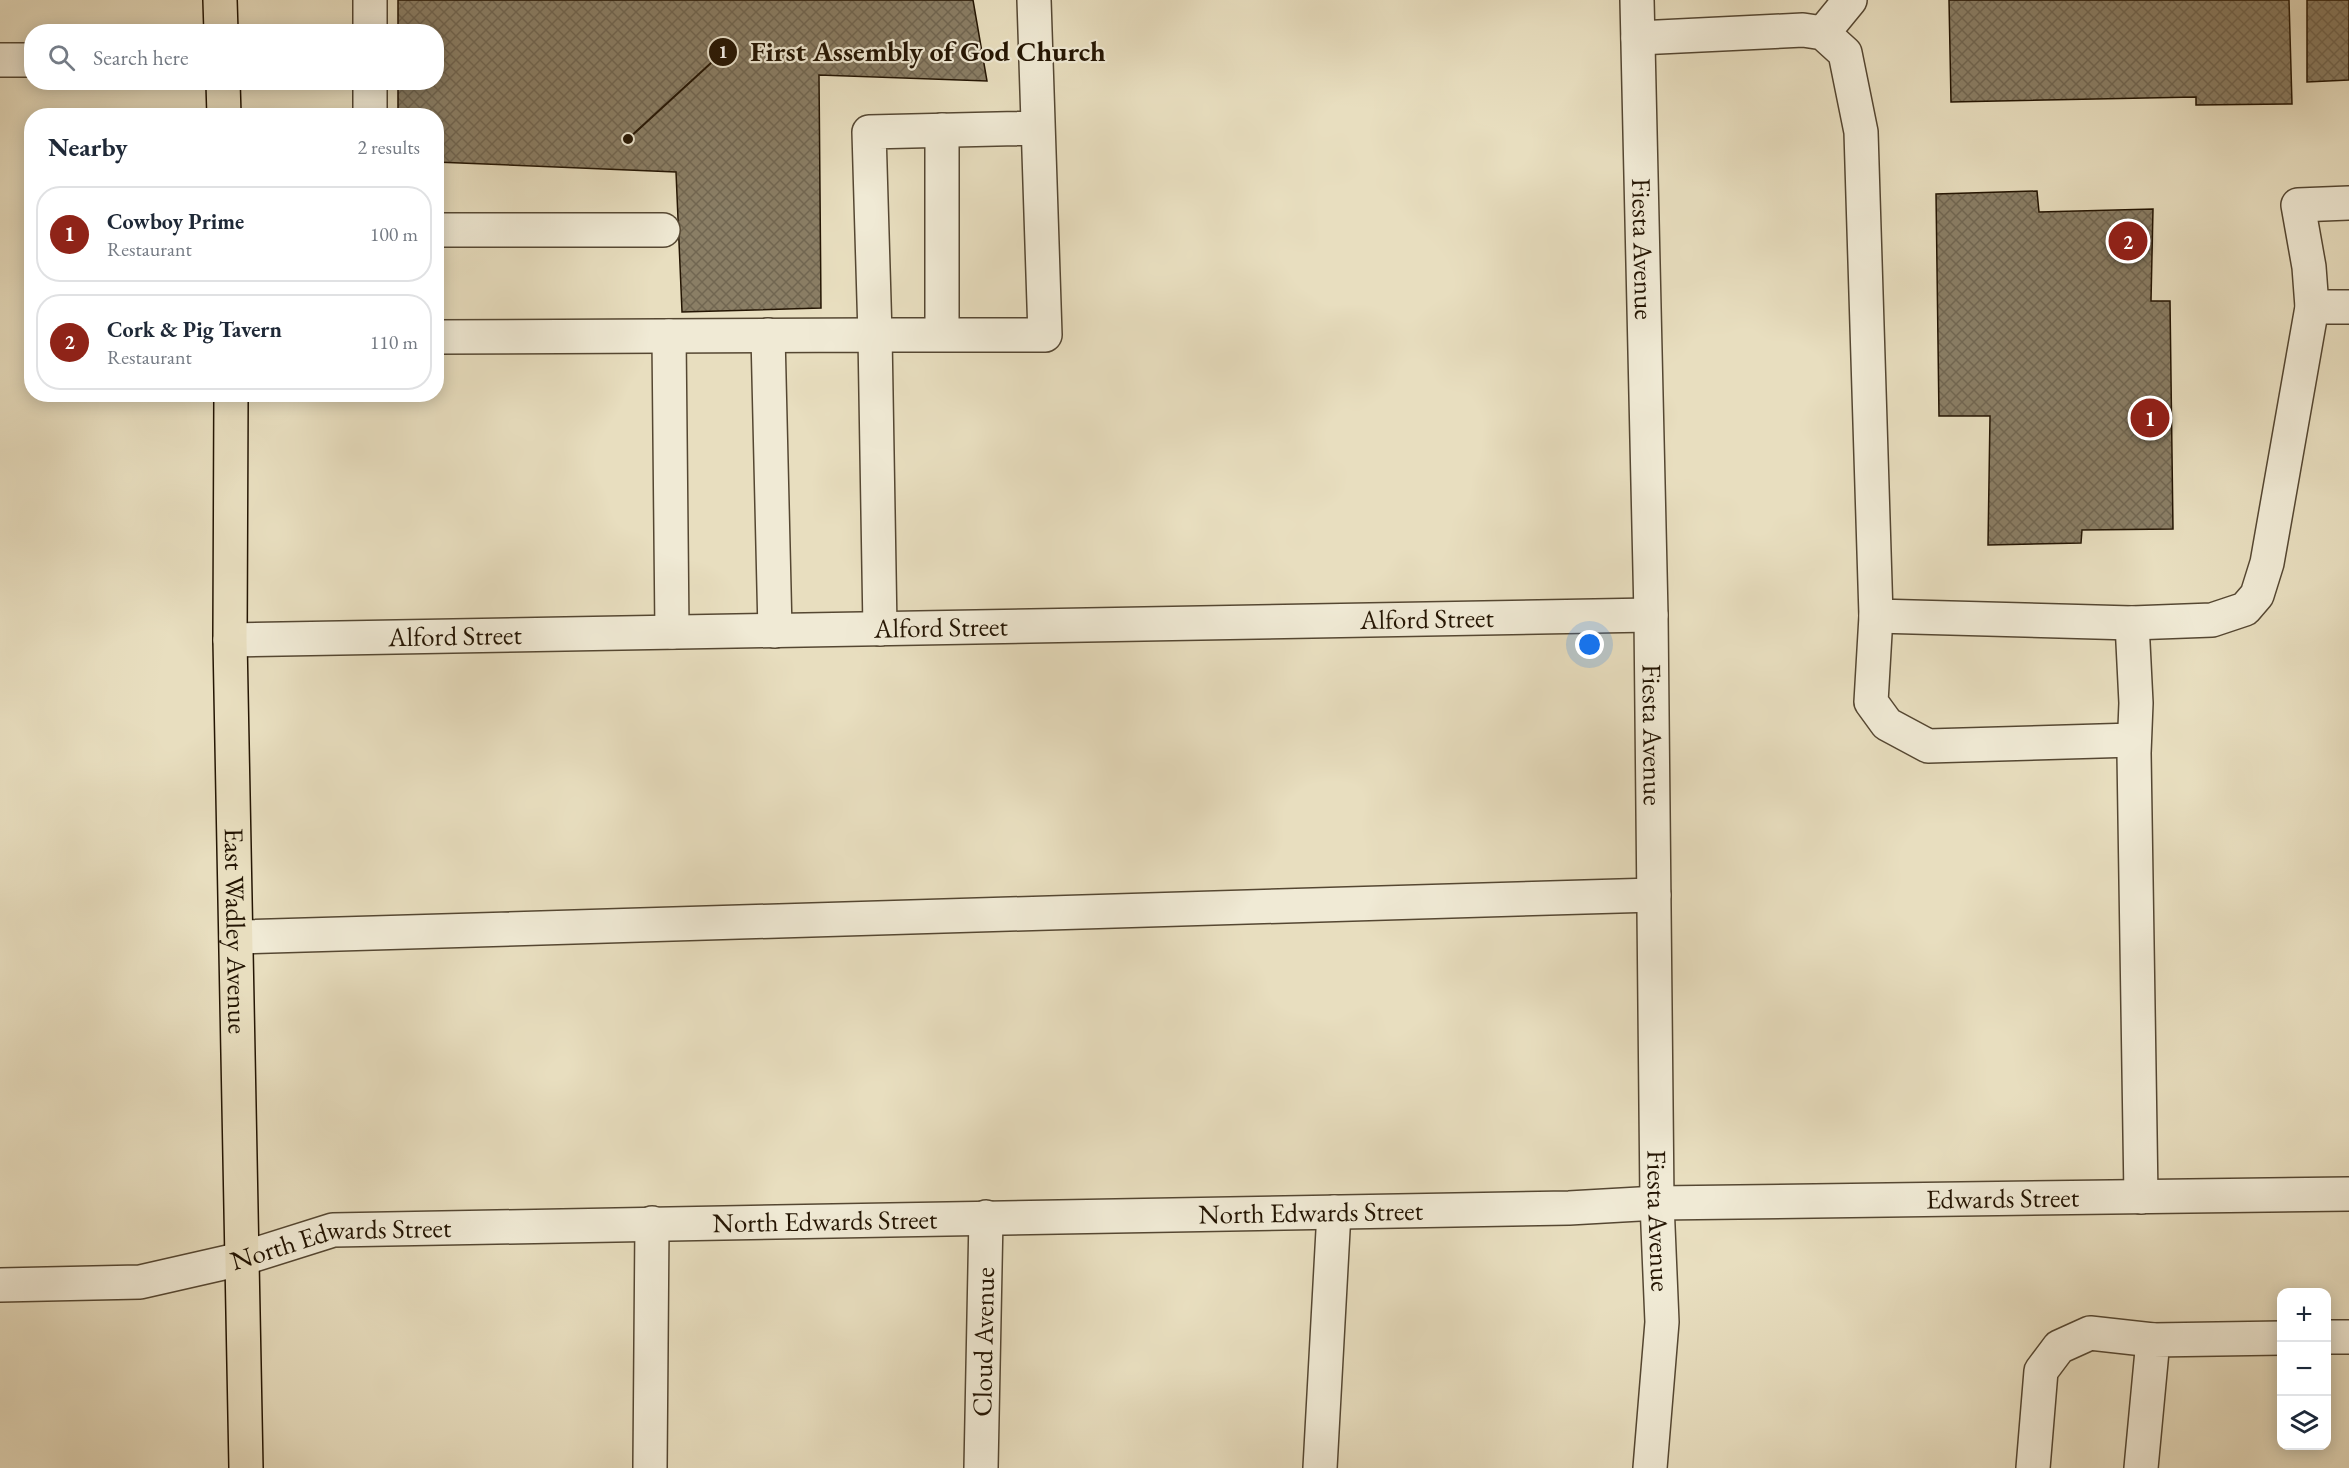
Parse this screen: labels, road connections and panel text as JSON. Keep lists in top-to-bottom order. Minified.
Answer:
{"streets":{"main road":["East Wadley Avenue"],"street":["Fiesta Avenue","Alford Street","Edwards Street","North Edwards Street","Cloud Avenue"]},"crossings":[["Fiesta Avenue","Alford Street"],["Fiesta Avenue","Edwards Street"],["Fiesta Avenue","North Edwards Street"],["Alford Street","East Wadley Avenue"],["East Wadley Avenue","North Edwards Street"],["Edwards Street","North Edwards Street"],["North Edwards Street","Cloud Avenue"]],"places":["First Assembly of God Church"],"page":{"search":"Search here","heading":["Nearby","2 results"],"list":[{"mark":"1","name":"Cowboy Prime","note":"Restaurant","value":"100 m"},{"mark":"2","name":"Cork & Pig Tavern","note":"Restaurant","value":"110 m"}],"pins":["2","1"],"map_buttons":["+","−"]}}
